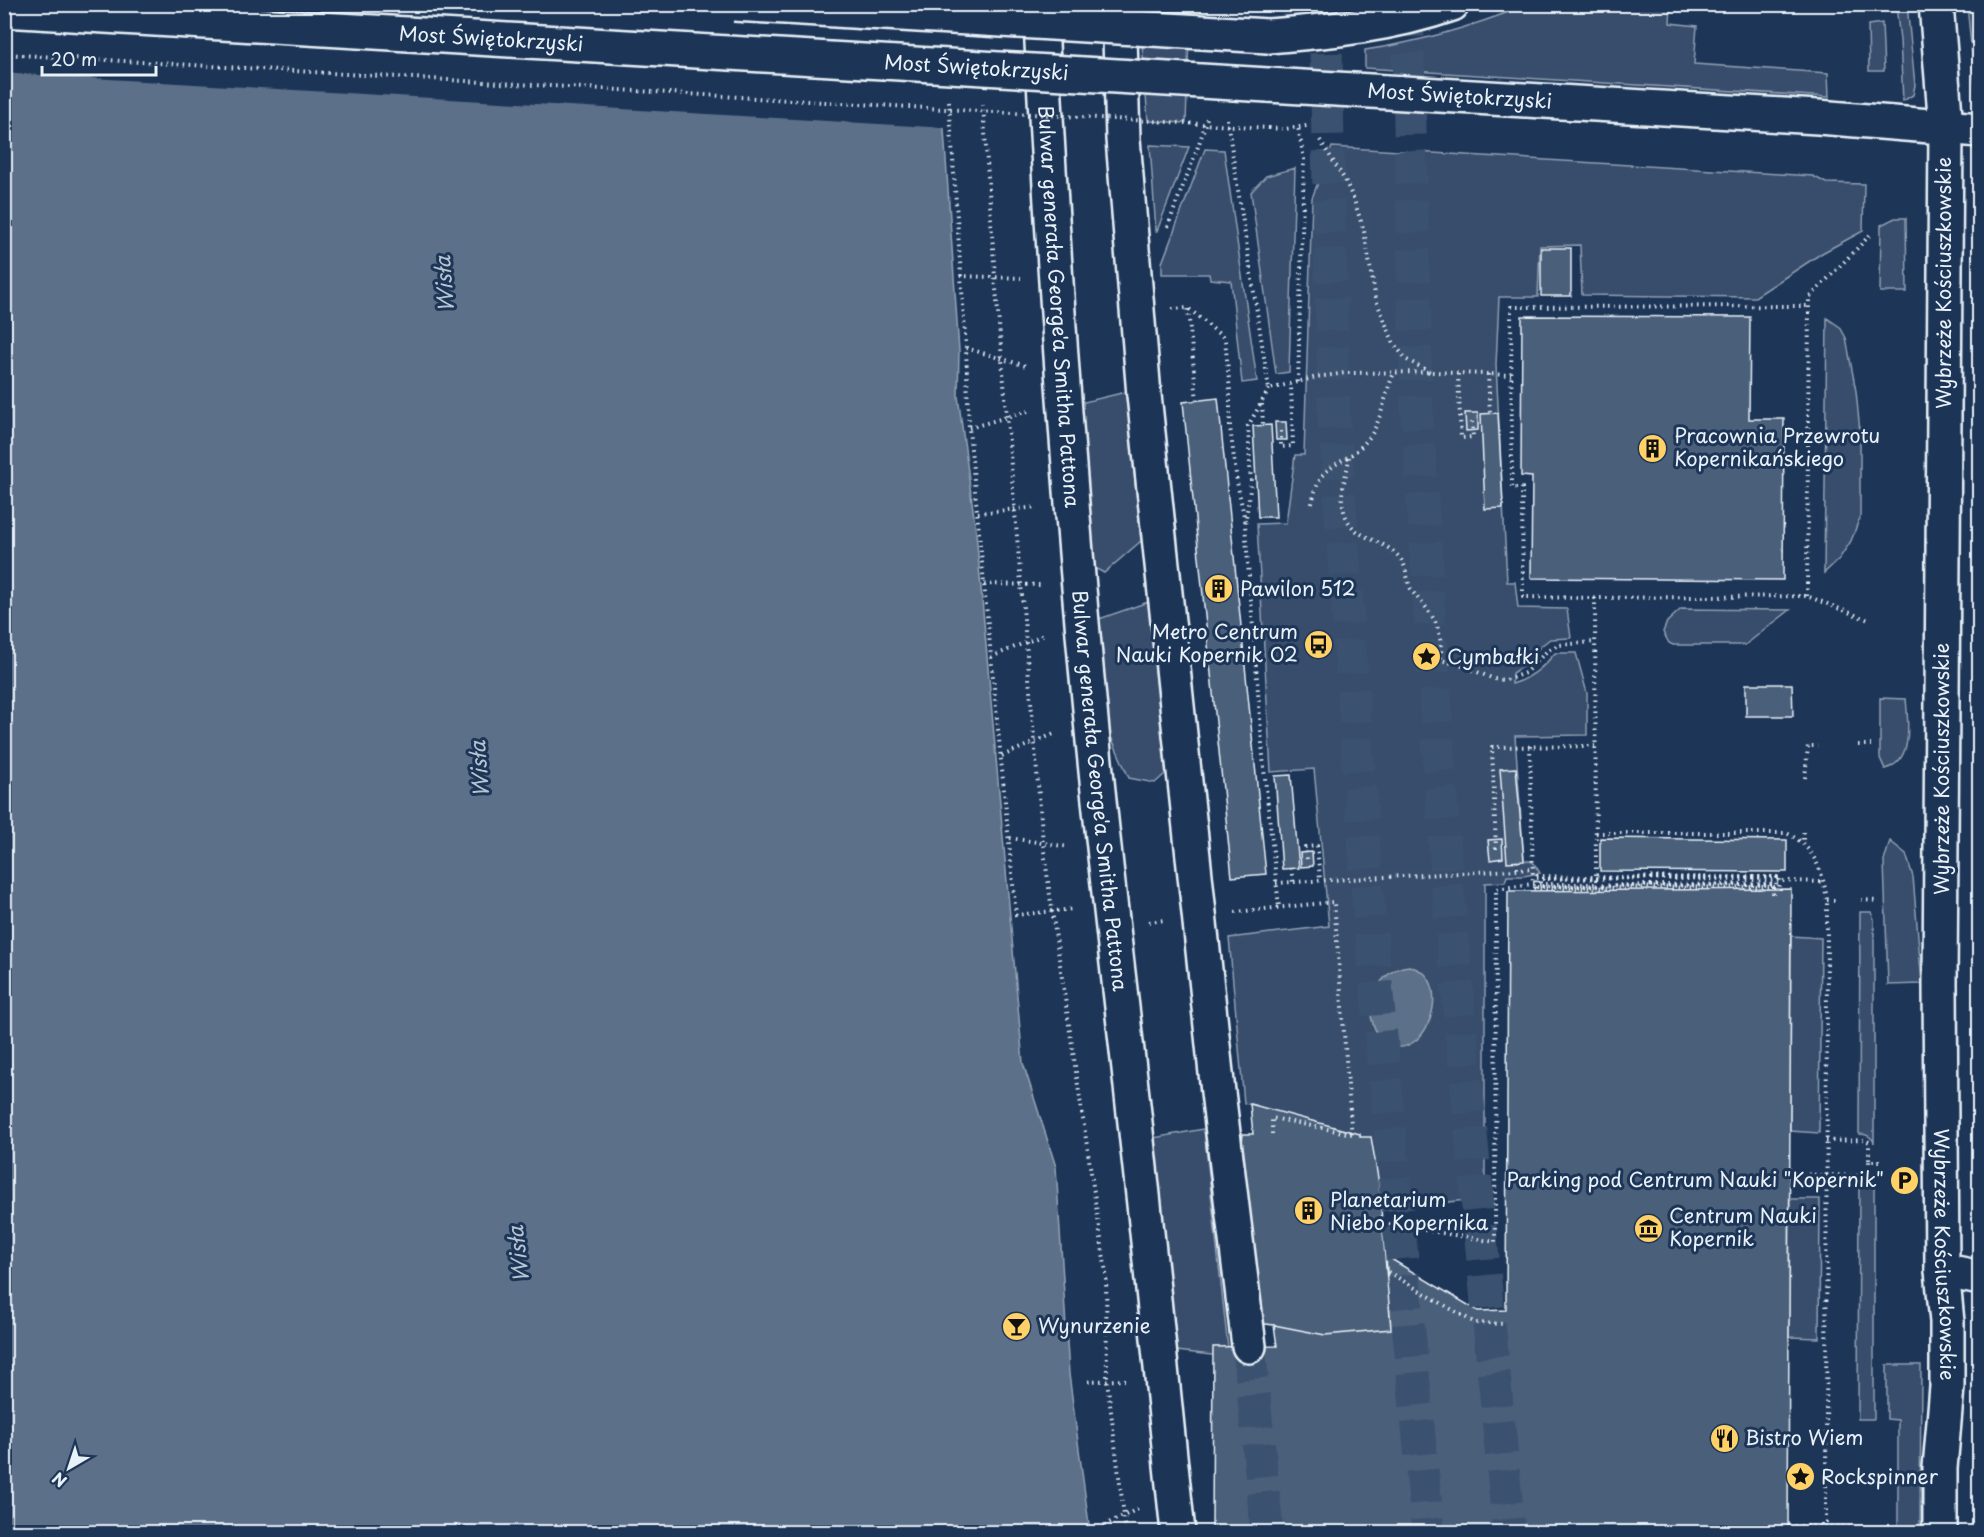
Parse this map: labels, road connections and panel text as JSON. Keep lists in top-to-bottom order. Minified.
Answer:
{"streets":{"street":["Most Świętokrzyski","Wybrzeże Kościuszkowskie","Bulwar generała George'a Smitha Pattona"]},"crossings":[["Most Świętokrzyski","Wybrzeże Kościuszkowskie"]],"water":["Wisła"],"places":{"building":["Pracownia Przewrotu Kopernikańskiego","Pawilon 512","Planetarium Niebo Kopernika"],"bus stop":["Metro Centrum Nauki Kopernik 02"],"place":["Cymbałki","Rockspinner"],"parking":["Parking pod Centrum Nauki \"Kopernik\""],"museum":["Centrum Nauki Kopernik"],"bar":["Wynurzenie"],"restaurant":["Bistro Wiem"]},"scale_bar":"20 m","north":"bottom left"}
